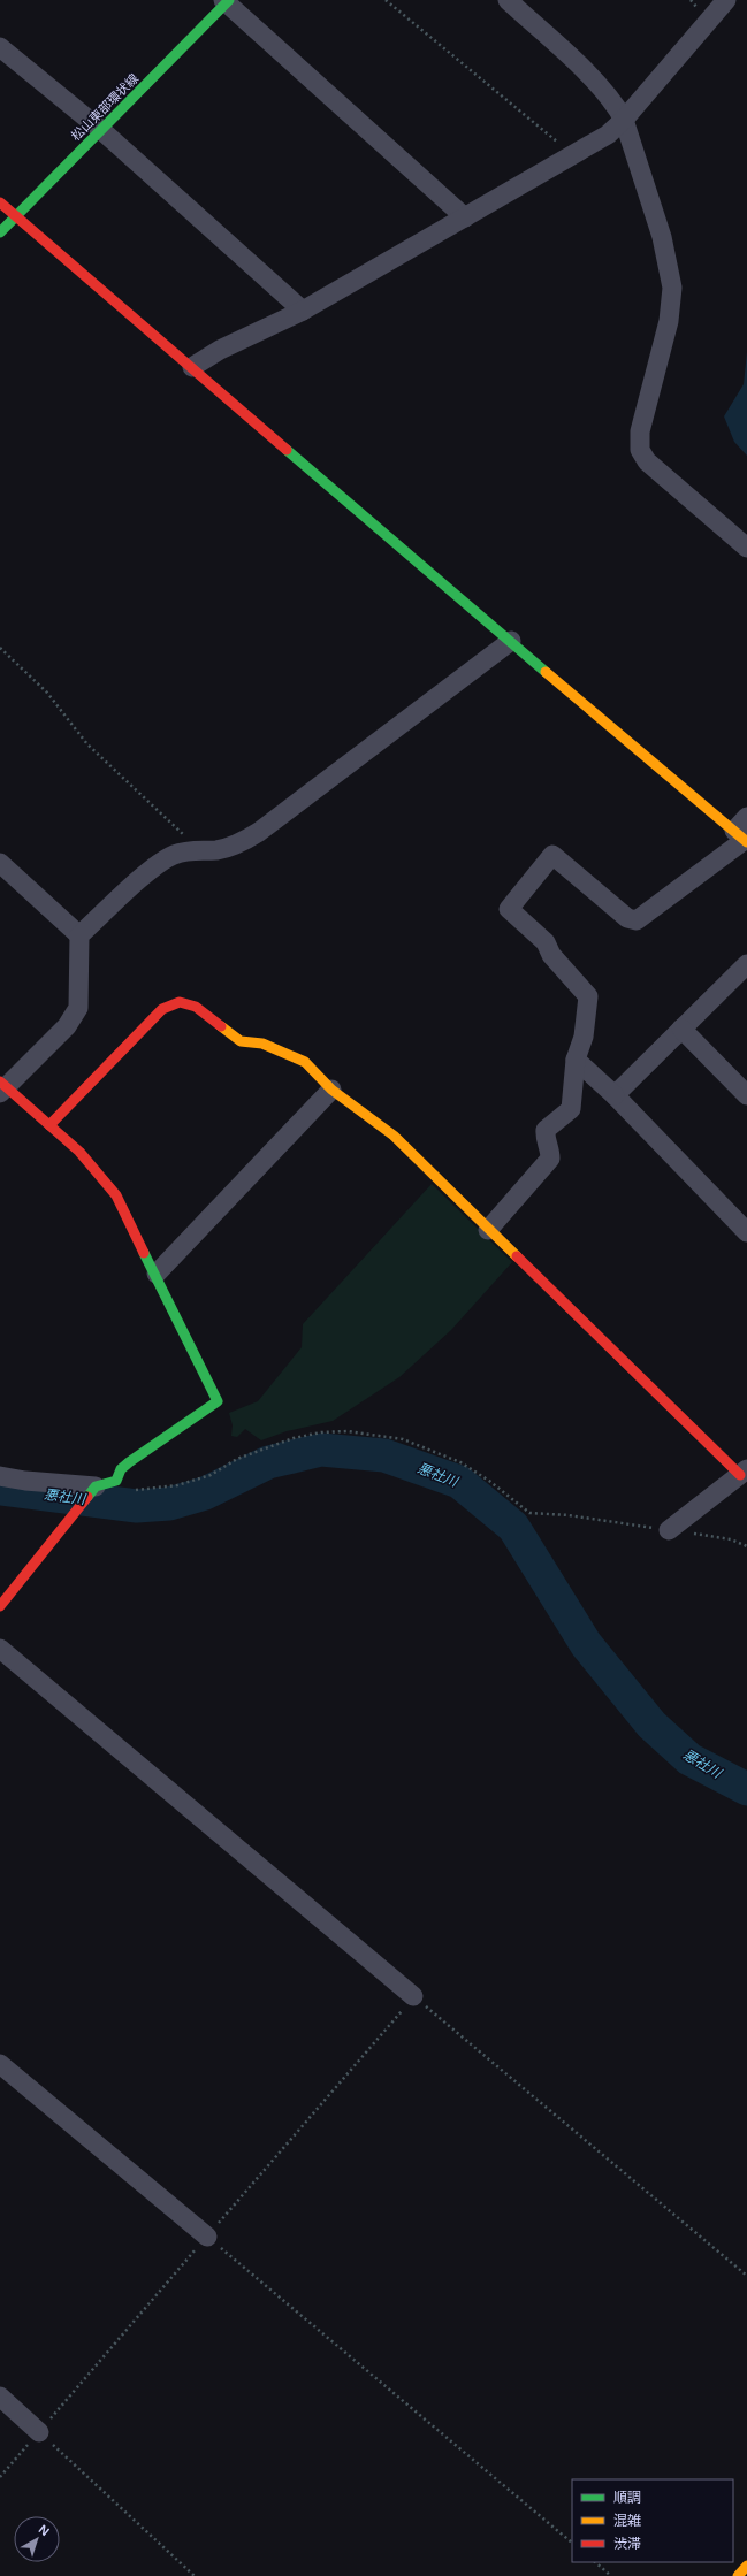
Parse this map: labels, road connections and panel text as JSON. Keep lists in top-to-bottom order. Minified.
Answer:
{"streets":{"street":["松山東部環状線"]},"water":["悪社川"],"legend":["順調","混雑","渋滞"],"north":"top right"}
